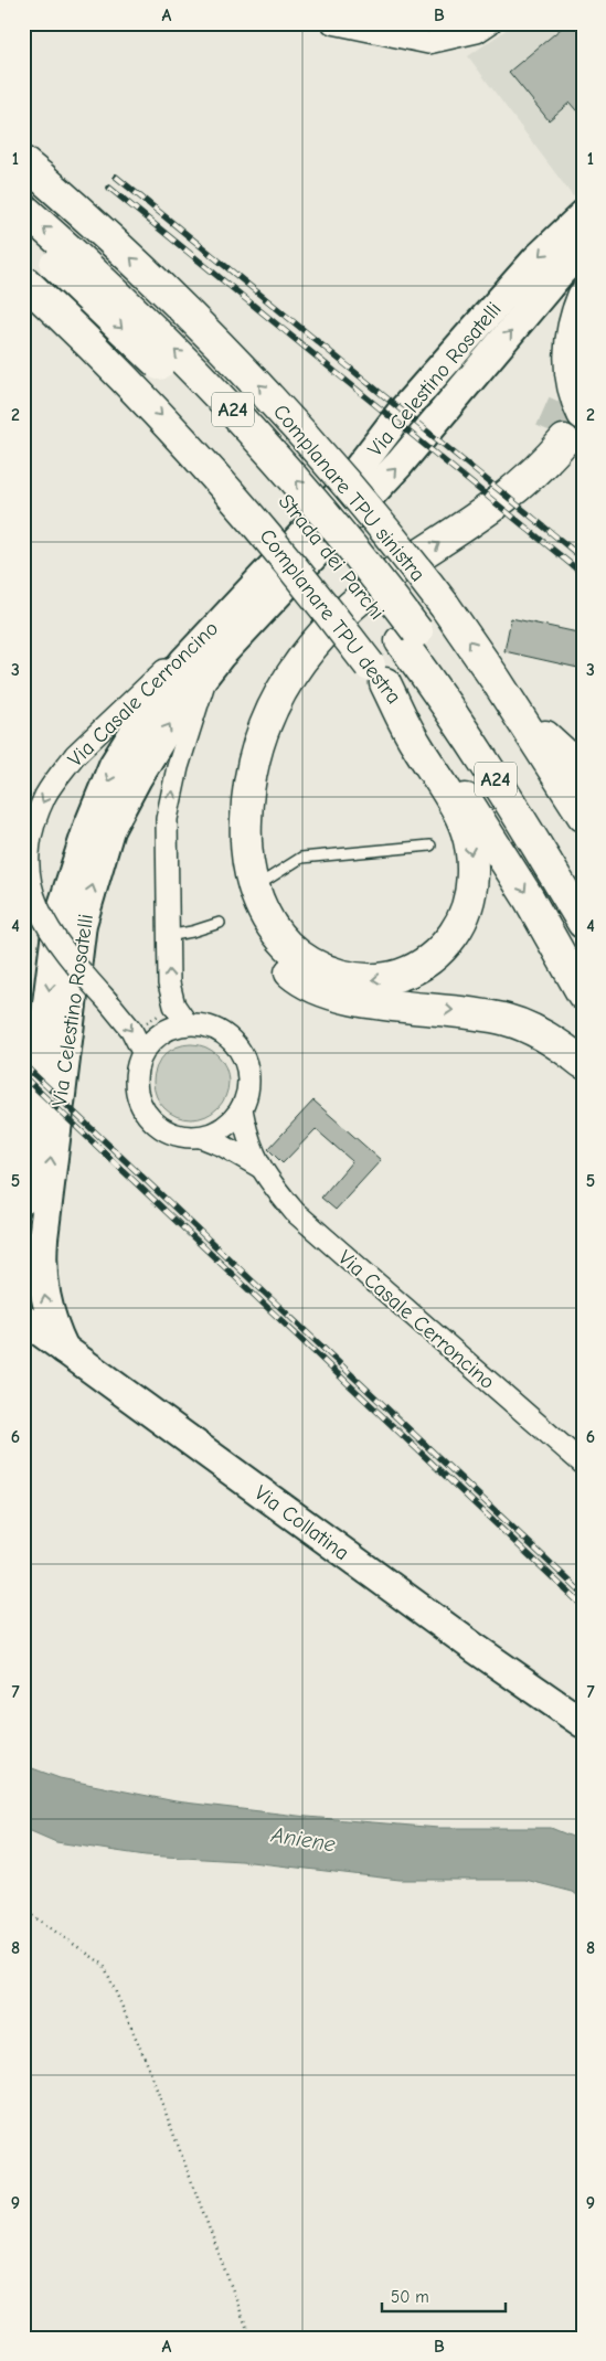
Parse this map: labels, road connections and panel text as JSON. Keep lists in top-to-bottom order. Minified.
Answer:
{"streets":{"highway":["A24","Complanare TPU sinistra","Strada dei Parchi","Complanare TPU destra"],"street":["Via Celestino Rosatelli","Via Casale Cerroncino","Via Collatina"]},"crossings":[["Via Celestino Rosatelli","Via Casale Cerroncino"],["Via Celestino Rosatelli","Via Collatina"]],"one_way":["Complanare TPU sinistra","Complanare TPU destra"],"water":["Aniene"],"scale_bar":"50 m","grid":{"columns":["A","B"],"rows":["1","2","3","4","5","6","7","8","9"]}}
